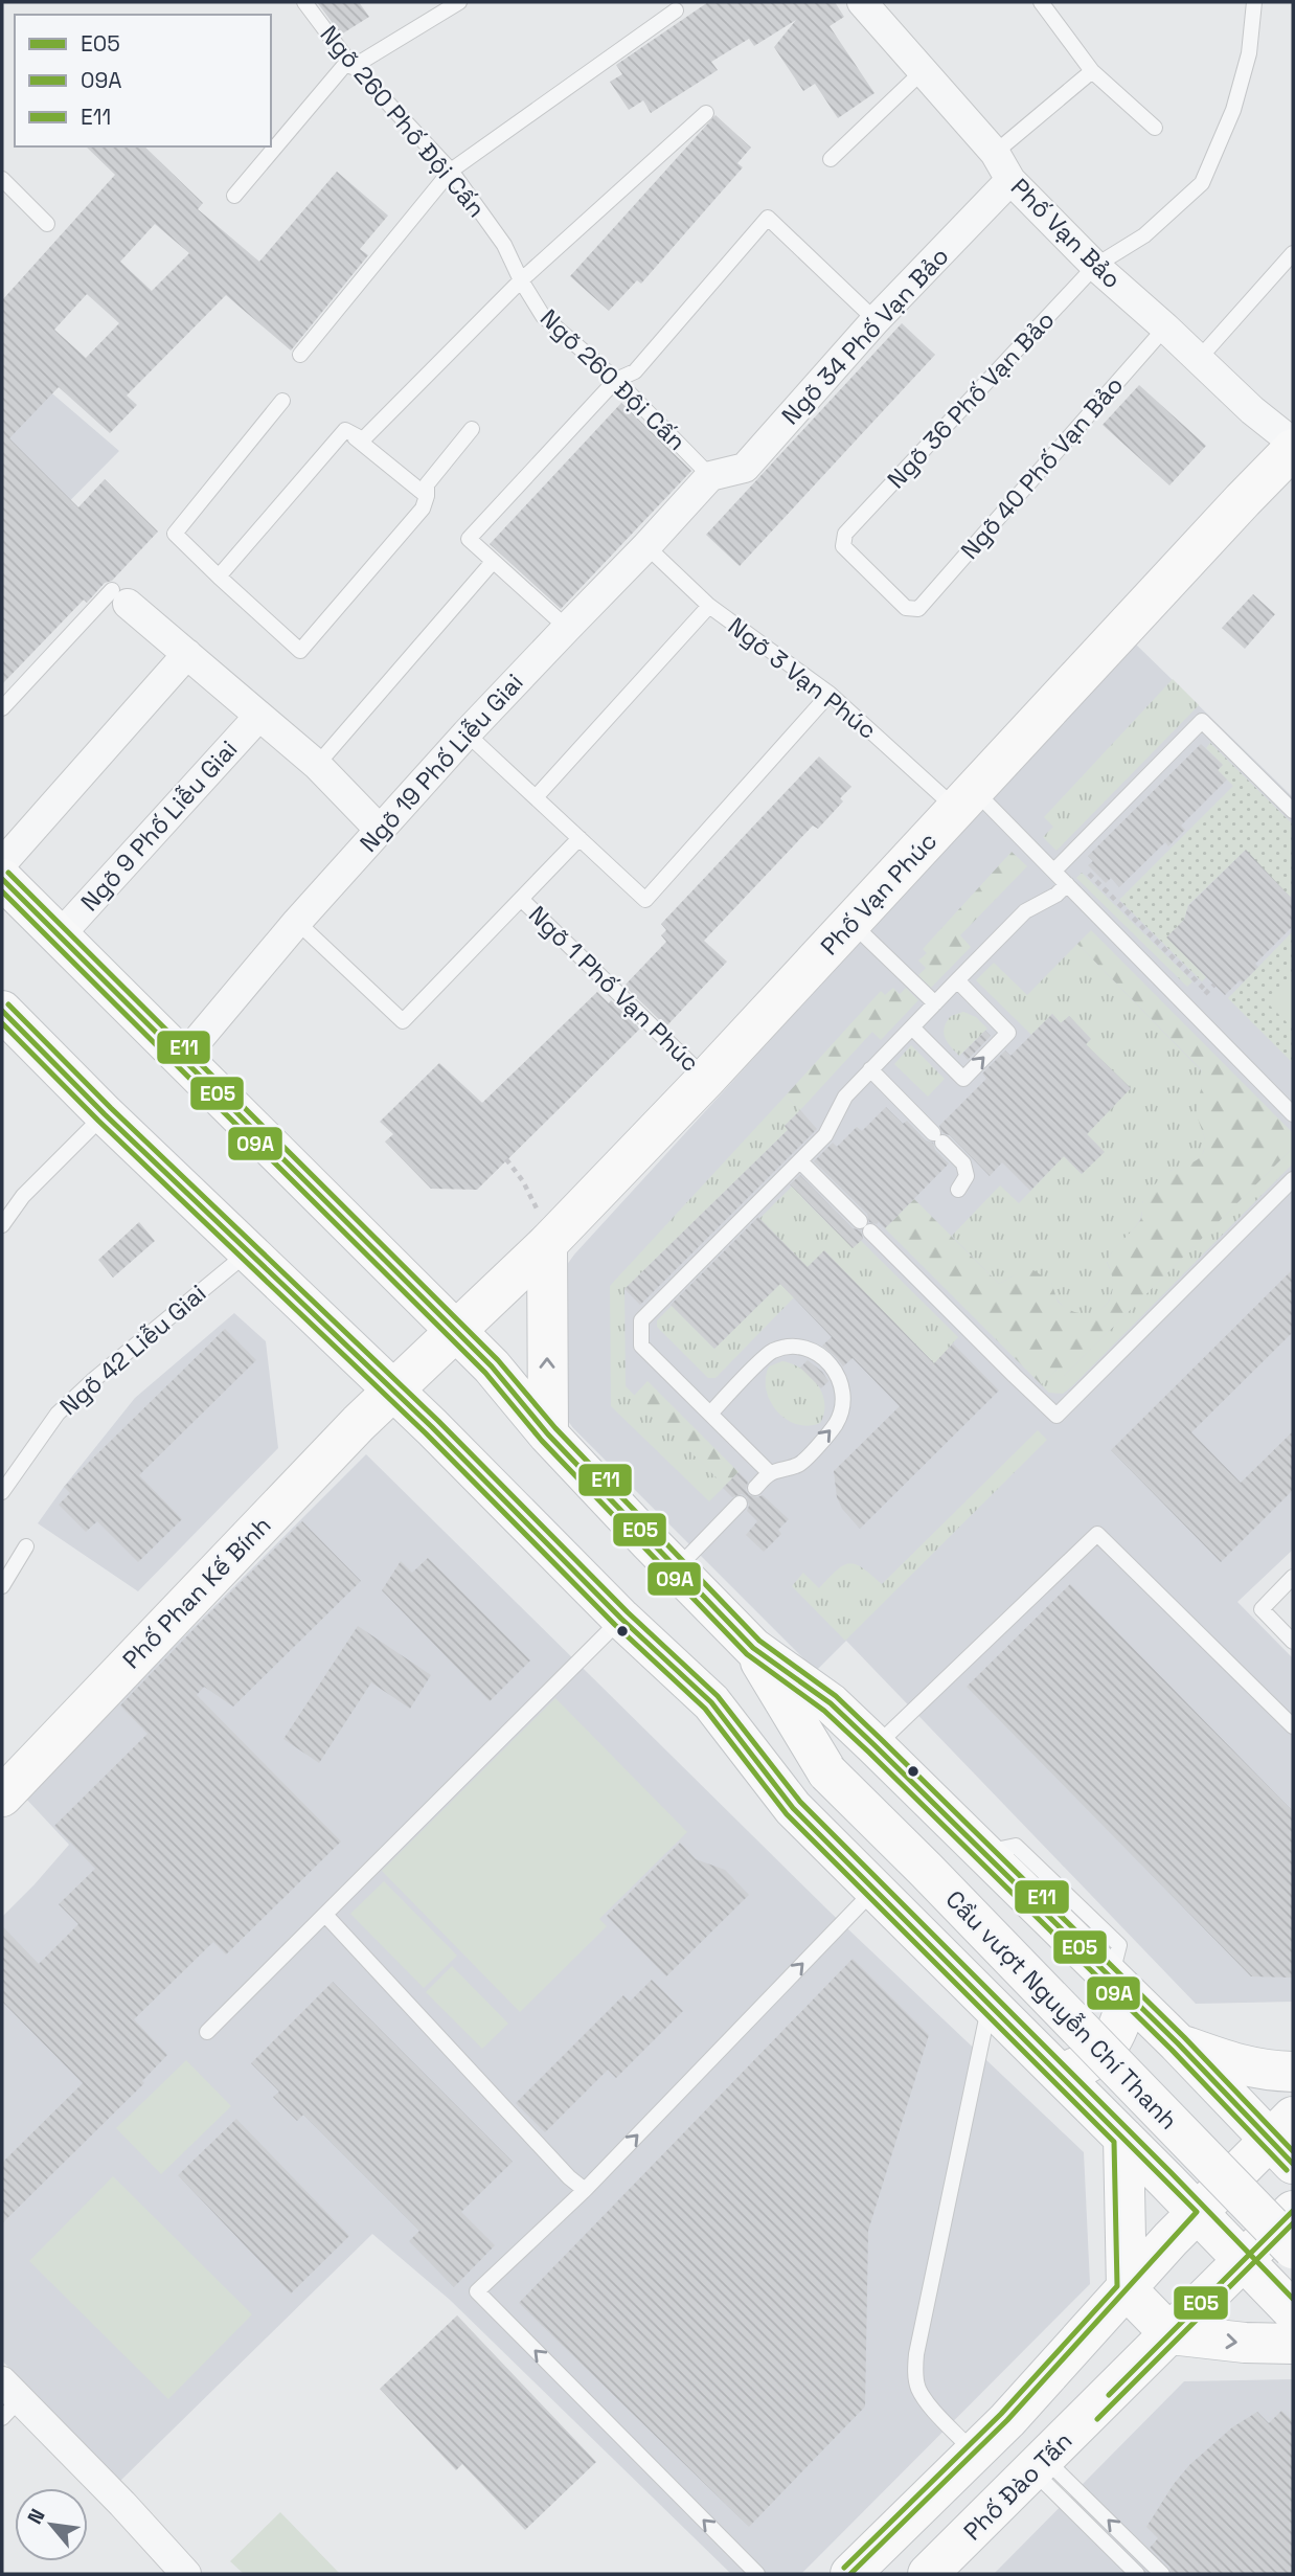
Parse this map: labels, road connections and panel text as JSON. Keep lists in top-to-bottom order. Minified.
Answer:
{"streets":{"main road":["Phố Vạn Phúc","Phố Phan Kế Bính","Cầu vượt Nguyễn Chí Thanh","Phố Đào Tấn"],"street":["Phố Vạn Bảo","Ngõ 34 Phố Vạn Bảo","Ngõ 19 Phố Liễu Giai","Ngõ 9 Phố Liễu Giai"],"lane":["Ngõ 260 Phố Đội Cấn","Ngõ 260 Đội Cấn","Ngõ 36 Phố Vạn Bảo","Ngõ 40 Phố Vạn Bảo","Ngõ 3 Vạn Phúc","Ngõ 1 Phố Vạn Phúc","Ngõ 42 Liễu Giai"]},"crossings":[["Ngõ 260 Phố Đội Cấn","Ngõ 260 Đội Cấn"],["Phố Vạn Bảo","Ngõ 34 Phố Vạn Bảo"],["Phố Vạn Bảo","Ngõ 36 Phố Vạn Bảo"],["Phố Vạn Bảo","Ngõ 40 Phố Vạn Bảo"],["Ngõ 34 Phố Vạn Bảo","Ngõ 260 Đội Cấn"],["Ngõ 34 Phố Vạn Bảo","Ngõ 19 Phố Liễu Giai"],["Ngõ 260 Đội Cấn","Ngõ 19 Phố Liễu Giai"],["Ngõ 36 Phố Vạn Bảo","Ngõ 40 Phố Vạn Bảo"],["Ngõ 3 Vạn Phúc","Ngõ 19 Phố Liễu Giai"],["Ngõ 3 Vạn Phúc","Phố Vạn Phúc"],["Phố Vạn Phúc","Ngõ 1 Phố Vạn Phúc"],["Phố Vạn Phúc","Phố Phan Kế Bính"]],"lines":["transit line E11","transit line E05","transit line 09A"],"legend":["E05","09A","E11"],"north":"top left"}
